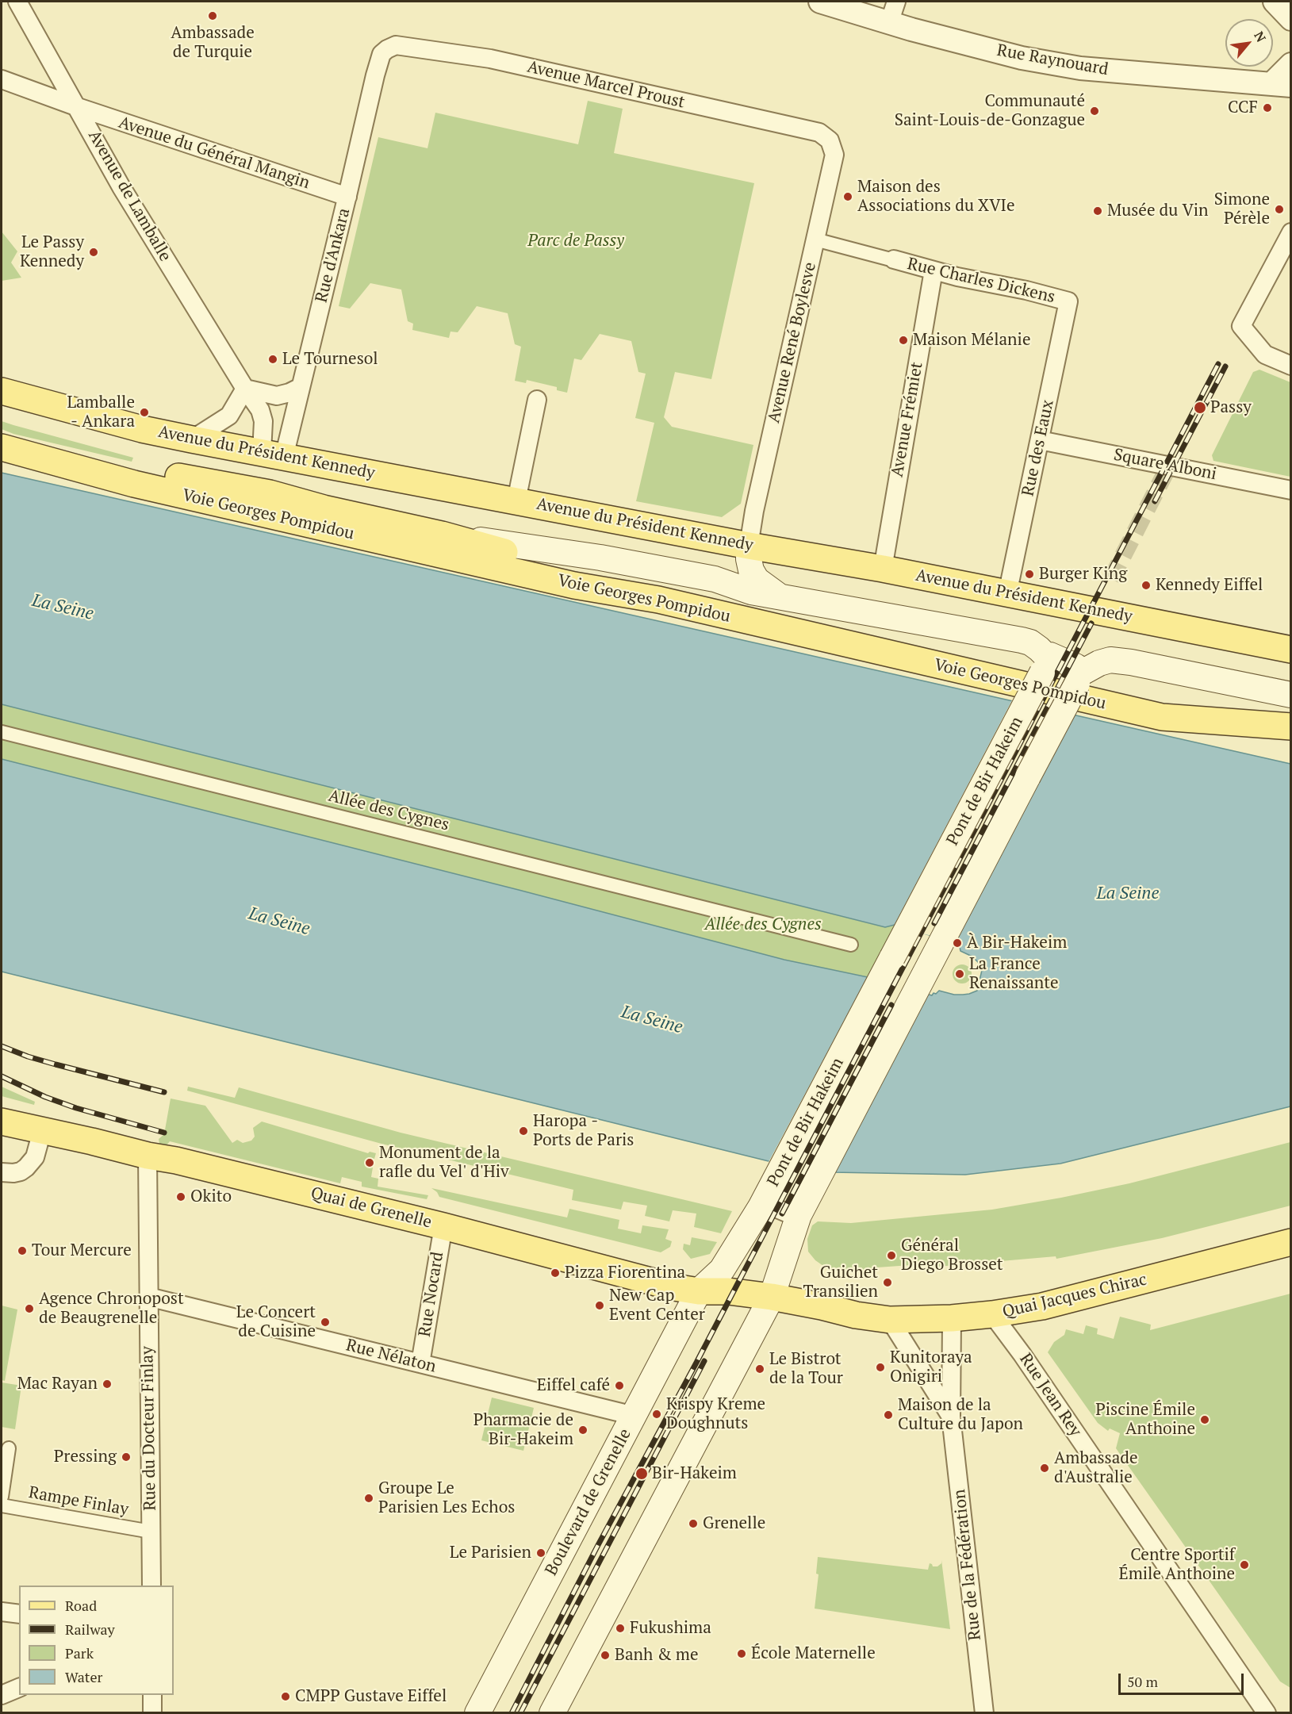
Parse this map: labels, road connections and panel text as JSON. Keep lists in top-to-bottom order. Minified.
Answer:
{"streets":{"main road":["Avenue du Président Kennedy","Voie Georges Pompidou","Pont de Bir Hakeim","Quai de Grenelle","Quai Jacques Chirac","Boulevard de Grenelle"],"street":["Rue Raynouard","Avenue Marcel Proust","Avenue du Général Mangin","Avenue de Lamballe","Rue d'Ankara","Rue Charles Dickens","Avenue René Boylesve","Avenue Frémiet","Rue des Eaux","Square Alboni","Allée des Cygnes","Rue Nocard","Rue Nélaton","Rue Jean Rey","Rue du Docteur Finlay","Rampe Finlay","Rue de la Fédération"]},"crossings":[["Avenue Marcel Proust","Rue d'Ankara"],["Avenue Marcel Proust","Avenue René Boylesve"],["Avenue du Général Mangin","Avenue de Lamballe"],["Avenue du Général Mangin","Rue d'Ankara"],["Avenue de Lamballe","Rue d'Ankara"],["Avenue de Lamballe","Avenue du Président Kennedy"],["Rue d'Ankara","Avenue du Président Kennedy"],["Rue Charles Dickens","Avenue Frémiet"],["Rue Charles Dickens","Rue des Eaux"],["Avenue René Boylesve","Avenue du Président Kennedy"],["Avenue Frémiet","Avenue du Président Kennedy"],["Rue des Eaux","Avenue du Président Kennedy"],["Rue des Eaux","Square Alboni"],["Pont de Bir Hakeim","Quai de Grenelle"],["Pont de Bir Hakeim","Boulevard de Grenelle"],["Quai de Grenelle","Rue Nocard"],["Quai de Grenelle","Quai Jacques Chirac"],["Quai de Grenelle","Rue du Docteur Finlay"],["Quai de Grenelle","Boulevard de Grenelle"],["Rue Nocard","Rue Nélaton"],["Quai Jacques Chirac","Rue Jean Rey"],["Quai Jacques Chirac","Rue de la Fédération"],["Rue Nélaton","Rue du Docteur Finlay"],["Rue Nélaton","Boulevard de Grenelle"],["Rue du Docteur Finlay","Rampe Finlay"]],"water":["La Seine"],"parks":["Parc de Passy","Allée des Cygnes"],"places":["Ambassade de Turquie","CCF","Communauté Saint-Louis-de-Gonzague","Maison des Associations du XVIe","Simone Pérèle","Musée du Vin","Le Passy Kennedy","Maison Mélanie","Le Tournesol","Passy","Lamballe - Ankara","Burger King","Kennedy Eiffel","À Bir-Hakeim","La France Renaissante","Haropa - Ports de Paris","Monument de la rafle du Vel' d'Hiv","Okito","Tour Mercure","Général Diego Brosset","Pizza Fiorentina","Guichet Transilien","New Cap Event Center","Agence Chronopost de Beaugrenelle","Le Concert de Cuisine","Kunitoraya Onigiri","Le Bistrot de la Tour","Mac Rayan","Eiffel café","Krispy Kreme Doughnuts","Maison de la Culture du Japon","Piscine Émile Anthoine","Pharmacie de Bir-Hakeim","Pressing","Ambassade d'Australie","Bir-Hakeim","Groupe Le Parisien Les Echos","Grenelle","Le Parisien","Centre Sportif Émile Anthoine","Fukushima","École Maternelle","Banh & me","CMPP Gustave Eiffel"],"legend":["Road","Railway","Park","Water"],"scale_bar":"50 m","north":"top right"}
